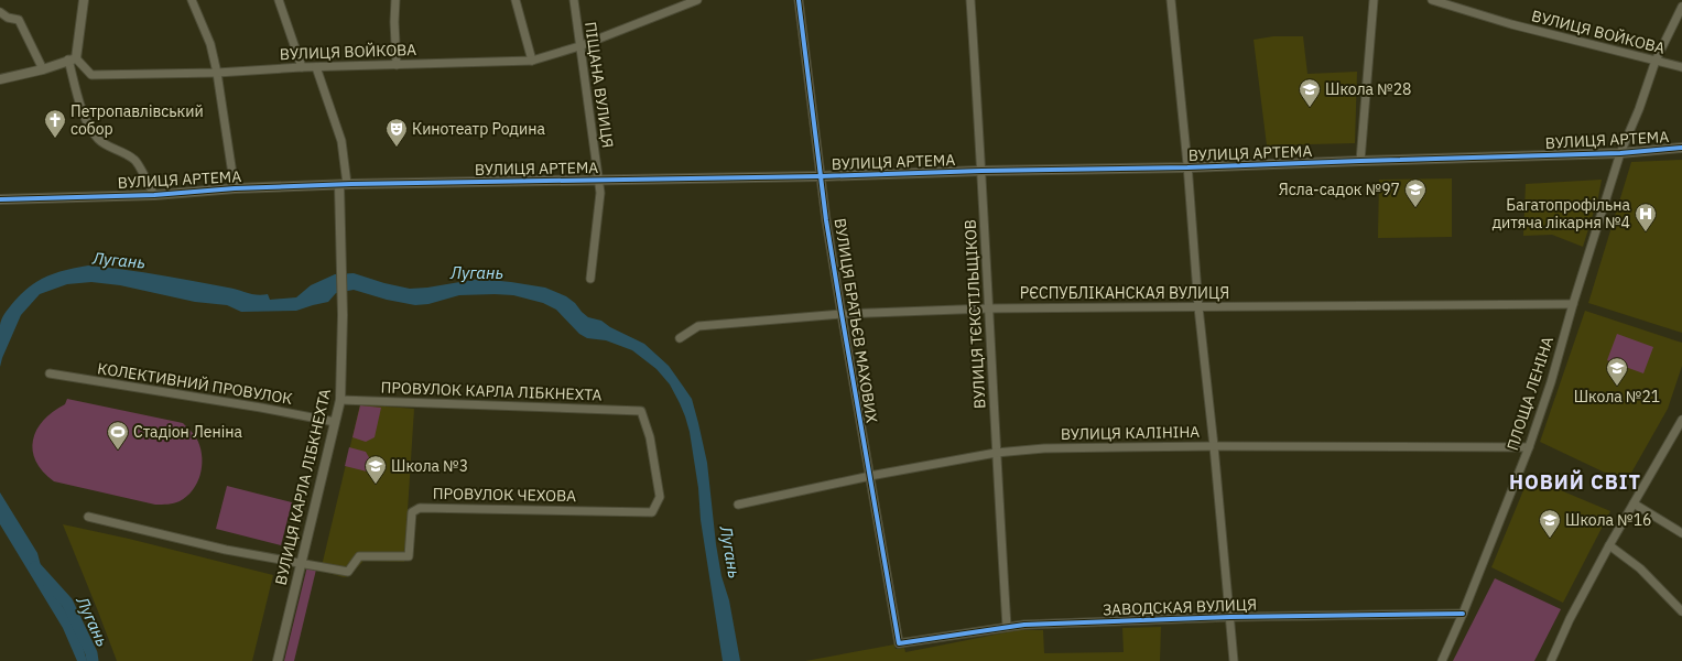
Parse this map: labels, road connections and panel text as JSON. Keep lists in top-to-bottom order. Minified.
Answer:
{"streets":{"street":["ВУЛИЦЯ ВОЙКОВА","ПІЩАНА ВУЛИЦЯ","ВУЛИЦЯ АРТЕМА","РЄСПУБЛІКАНСКАЯ ВУЛИЦЯ","ВУЛИЦЯ ТЄКСТІЛЬЩІКОВ","ВУЛИЦЯ БРАТЬЄВ МАХОВИХ","КОЛЕКТИВНИЙ ПРОВУЛОК","ПРОВУЛОК КАРЛА ЛІБКНЕХТА","ПЛОЩА ЛЕНІНА","ВУЛИЦЯ КАЛІНІНА","ВУЛИЦЯ КАРЛА ЛІБКНЕХТА","ПРОВУЛОК ЧЕХОВА","ЗАВОДСКАЯ ВУЛИЦЯ"]},"crossings":[["ВУЛИЦЯ ВОЙКОВА","ПІЩАНА ВУЛИЦЯ"],["ВУЛИЦЯ ВОЙКОВА","ПЛОЩА ЛЕНІНА"],["ПІЩАНА ВУЛИЦЯ","ВУЛИЦЯ АРТЕМА"],["ВУЛИЦЯ АРТЕМА","ВУЛИЦЯ ТЄКСТІЛЬЩІКОВ"],["ВУЛИЦЯ АРТЕМА","ВУЛИЦЯ БРАТЬЄВ МАХОВИХ"],["ВУЛИЦЯ АРТЕМА","ПЛОЩА ЛЕНІНА"],["ВУЛИЦЯ АРТЕМА","ВУЛИЦЯ КАРЛА ЛІБКНЕХТА"],["РЄСПУБЛІКАНСКАЯ ВУЛИЦЯ","ВУЛИЦЯ ТЄКСТІЛЬЩІКОВ"],["РЄСПУБЛІКАНСКАЯ ВУЛИЦЯ","ВУЛИЦЯ БРАТЬЄВ МАХОВИХ"],["РЄСПУБЛІКАНСКАЯ ВУЛИЦЯ","ПЛОЩА ЛЕНІНА"],["ВУЛИЦЯ ТЄКСТІЛЬЩІКОВ","ВУЛИЦЯ КАЛІНІНА"],["ВУЛИЦЯ ТЄКСТІЛЬЩІКОВ","ЗАВОДСКАЯ ВУЛИЦЯ"],["ВУЛИЦЯ БРАТЬЄВ МАХОВИХ","ВУЛИЦЯ КАЛІНІНА"],["ВУЛИЦЯ БРАТЬЄВ МАХОВИХ","ЗАВОДСКАЯ ВУЛИЦЯ"],["КОЛЕКТИВНИЙ ПРОВУЛОК","ВУЛИЦЯ КАРЛА ЛІБКНЕХТА"],["ПРОВУЛОК КАРЛА ЛІБКНЕХТА","ВУЛИЦЯ КАРЛА ЛІБКНЕХТА"],["ПРОВУЛОК КАРЛА ЛІБКНЕХТА","ПРОВУЛОК ЧЕХОВА"],["ПЛОЩА ЛЕНІНА","ВУЛИЦЯ КАЛІНІНА"],["ПЛОЩА ЛЕНІНА","ЗАВОДСКАЯ ВУЛИЦЯ"],["ВУЛИЦЯ КАРЛА ЛІБКНЕХТА","ПРОВУЛОК ЧЕХОВА"]],"districts":["НОВИЙ СВІТ"],"water":["Лугань"],"places":{"school or university":["Школа №28","Ясла-садок №97","Школа №21","Школа №3","Школа №16"],"church":["Петропавлівський собор"],"theatre":["Кинотеатр Родина"],"hospital":["Багатопрофільна дитяча лікарня №4"],"sports":["Стадіон Леніна"]}}
